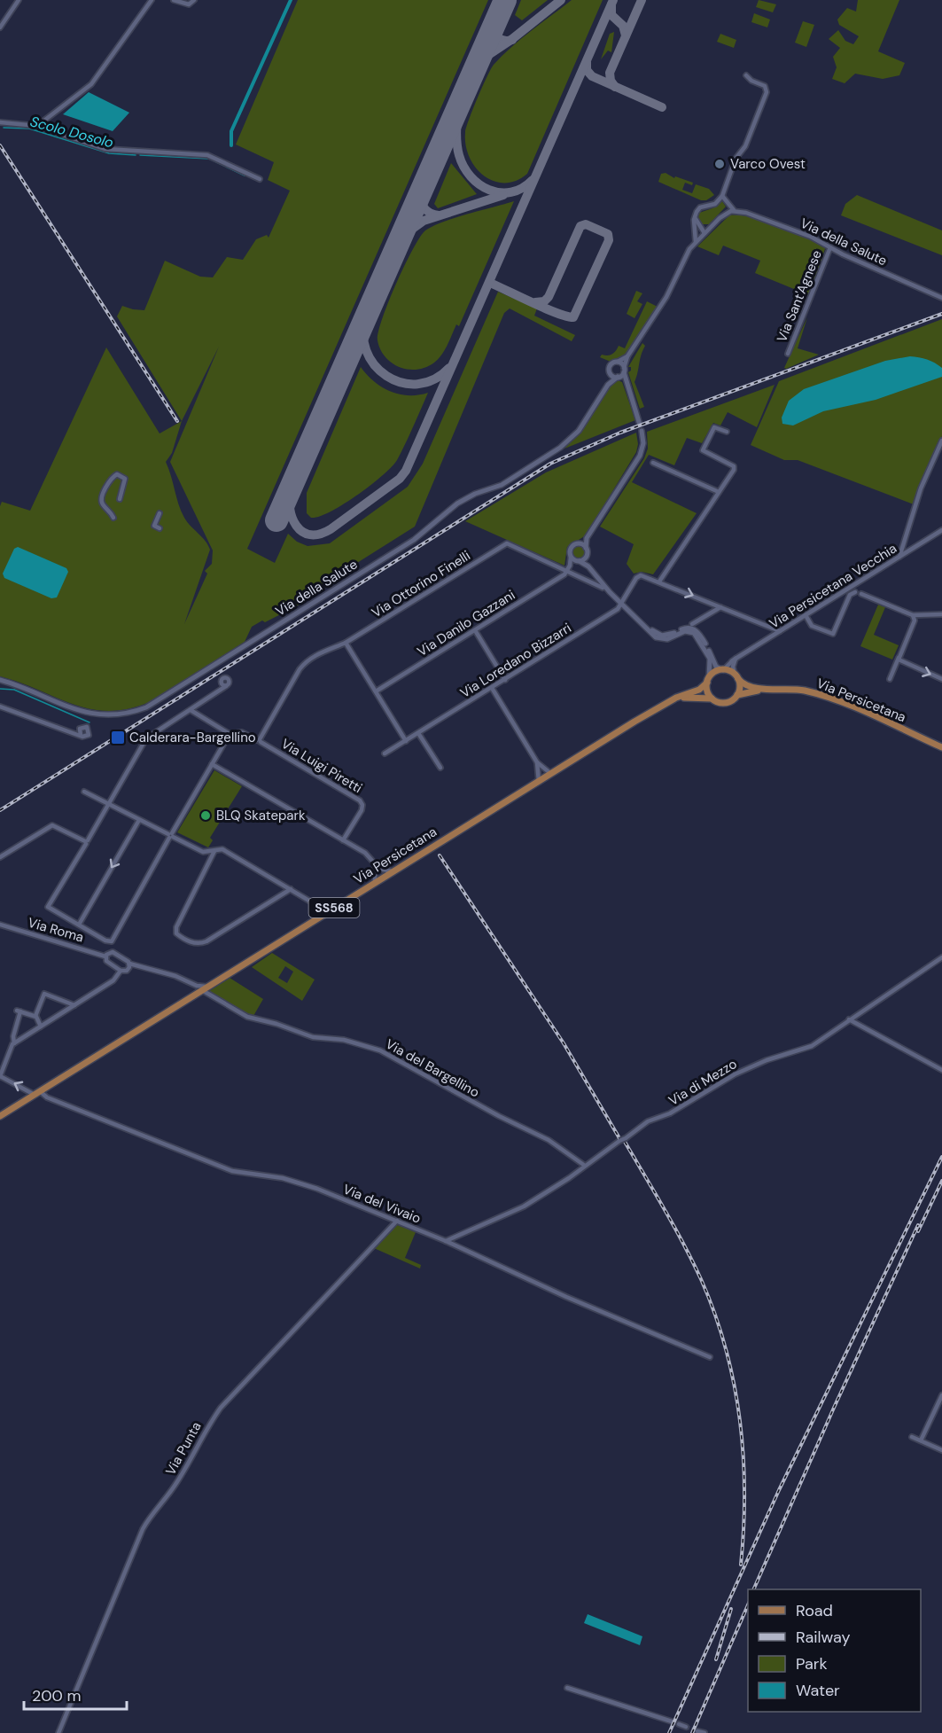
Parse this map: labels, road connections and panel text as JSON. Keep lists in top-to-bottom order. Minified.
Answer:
{"streets":{"main road":["Via Persicetana","SS568"],"street":["Via della Salute","Via Sant'Agnese","Via Ottorino Finelli","Via Persicetana Vecchia","Via Danilo Gazzani","Via Loredano Bizzarri","Via Luigi Piretti","Via Roma","Via del Bargellino","Via di Mezzo","Via del Vivaio","Via Punta"]},"crossings":[["Via della Salute","Via Sant'Agnese"],["Via Ottorino Finelli","Via Danilo Gazzani"],["Via Ottorino Finelli","Via Luigi Piretti"],["Via Persicetana Vecchia","Via Persicetana"],["Via Persicetana","Via del Bargellino"],["Via Persicetana","Via del Vivaio"],["Via del Bargellino","Via di Mezzo"],["Via di Mezzo","Via del Vivaio"],["Via del Vivaio","Via Punta"]],"water":["Scolo Dosolo"],"places":{"other":["Varco Ovest","BLQ Skatepark"],"transit":["Calderara-Bargellino"]},"legend":["Road","Railway","Park","Water"],"scale_bar":"200 m"}
